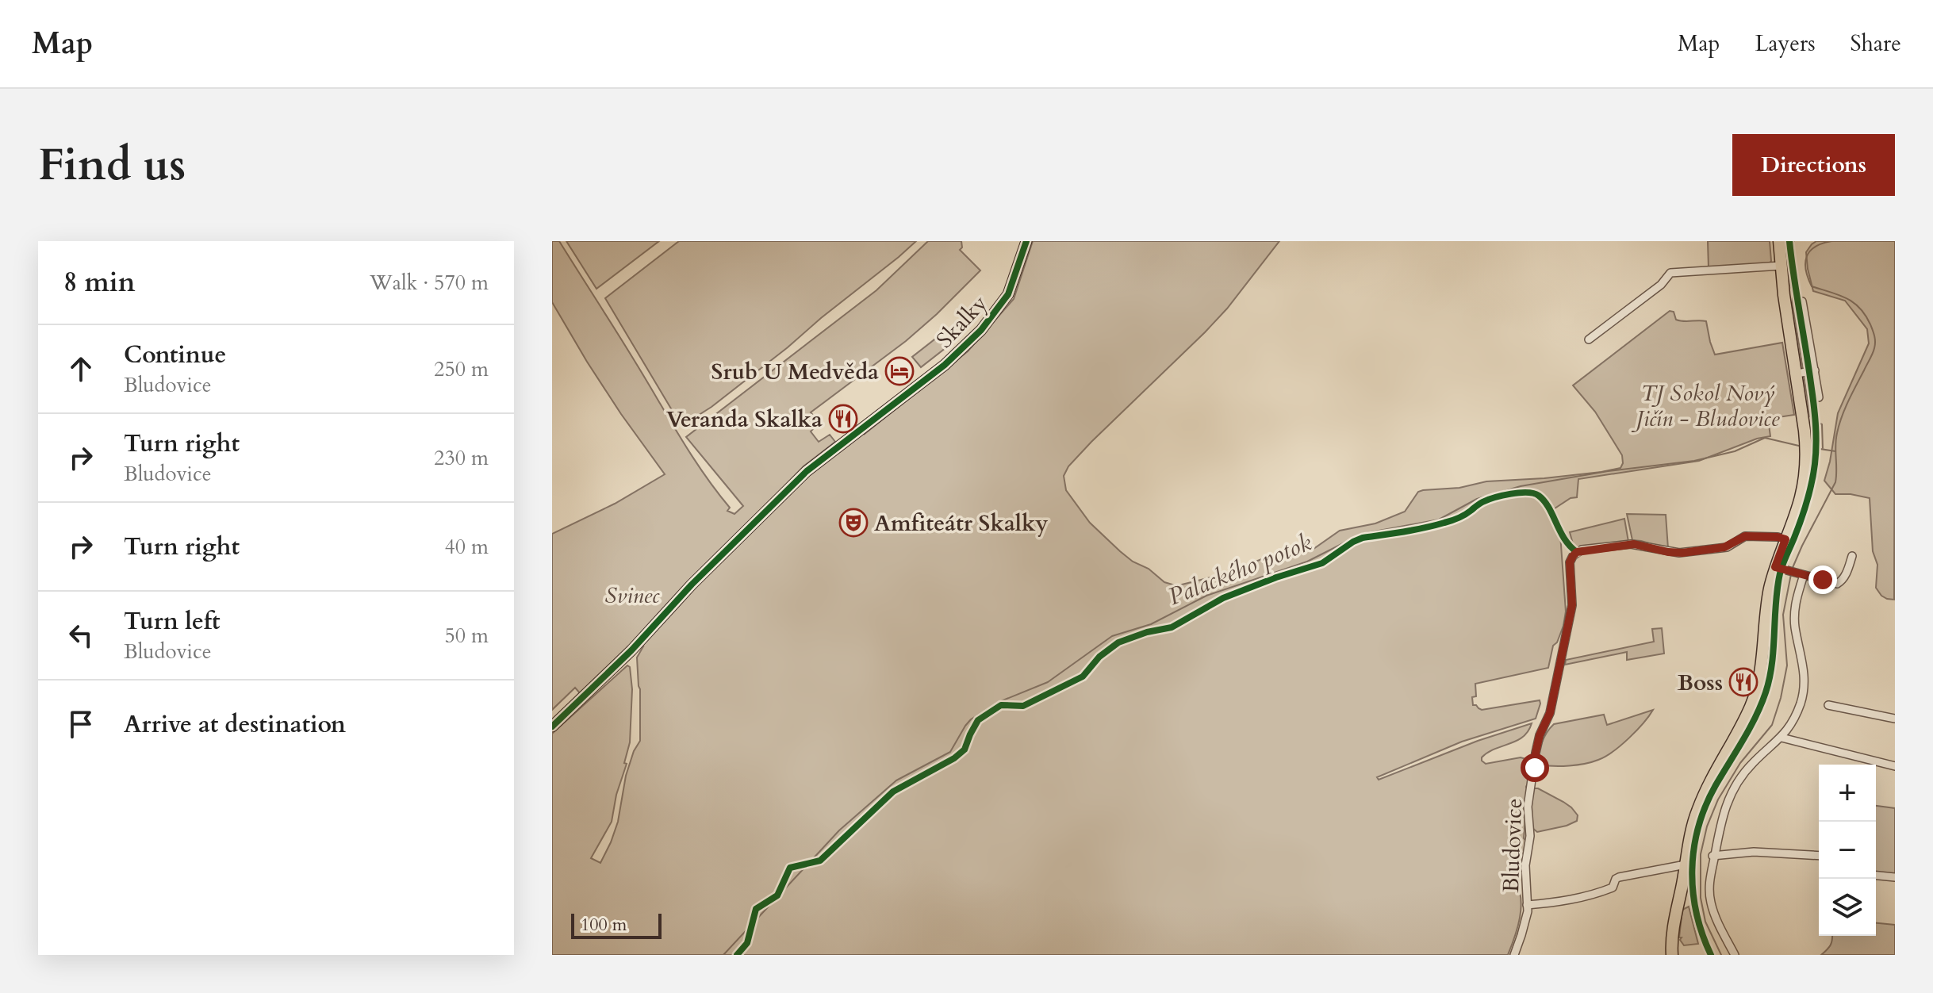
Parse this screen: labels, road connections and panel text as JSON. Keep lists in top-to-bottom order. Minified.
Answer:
{"streets":{"street":["Skalky","Bludovice"]},"water":["Palackého potok"],"parks":["TJ Sokol Nový Jičín - Bludovice","Svinec"],"places":{"hotel":["Srub U Medvěda"],"restaurant":["Veranda Skalka","Boss"],"theatre":["Amfiteátr Skalky"]},"scale_bar":"100 m","page":{"header":"Map","nav":["Map","Layers","Share"],"buttons":"Directions","title":"Find us","heading":["8 min","Walk · 570 m"],"list":[["Continue","Bludovice","250 m"],["Turn right","Bludovice","230 m"],["Turn right","40 m"],["Turn left","Bludovice","50 m"],"Arrive at destination"],"map_buttons":["+","−"],"scale":"100 m"}}
